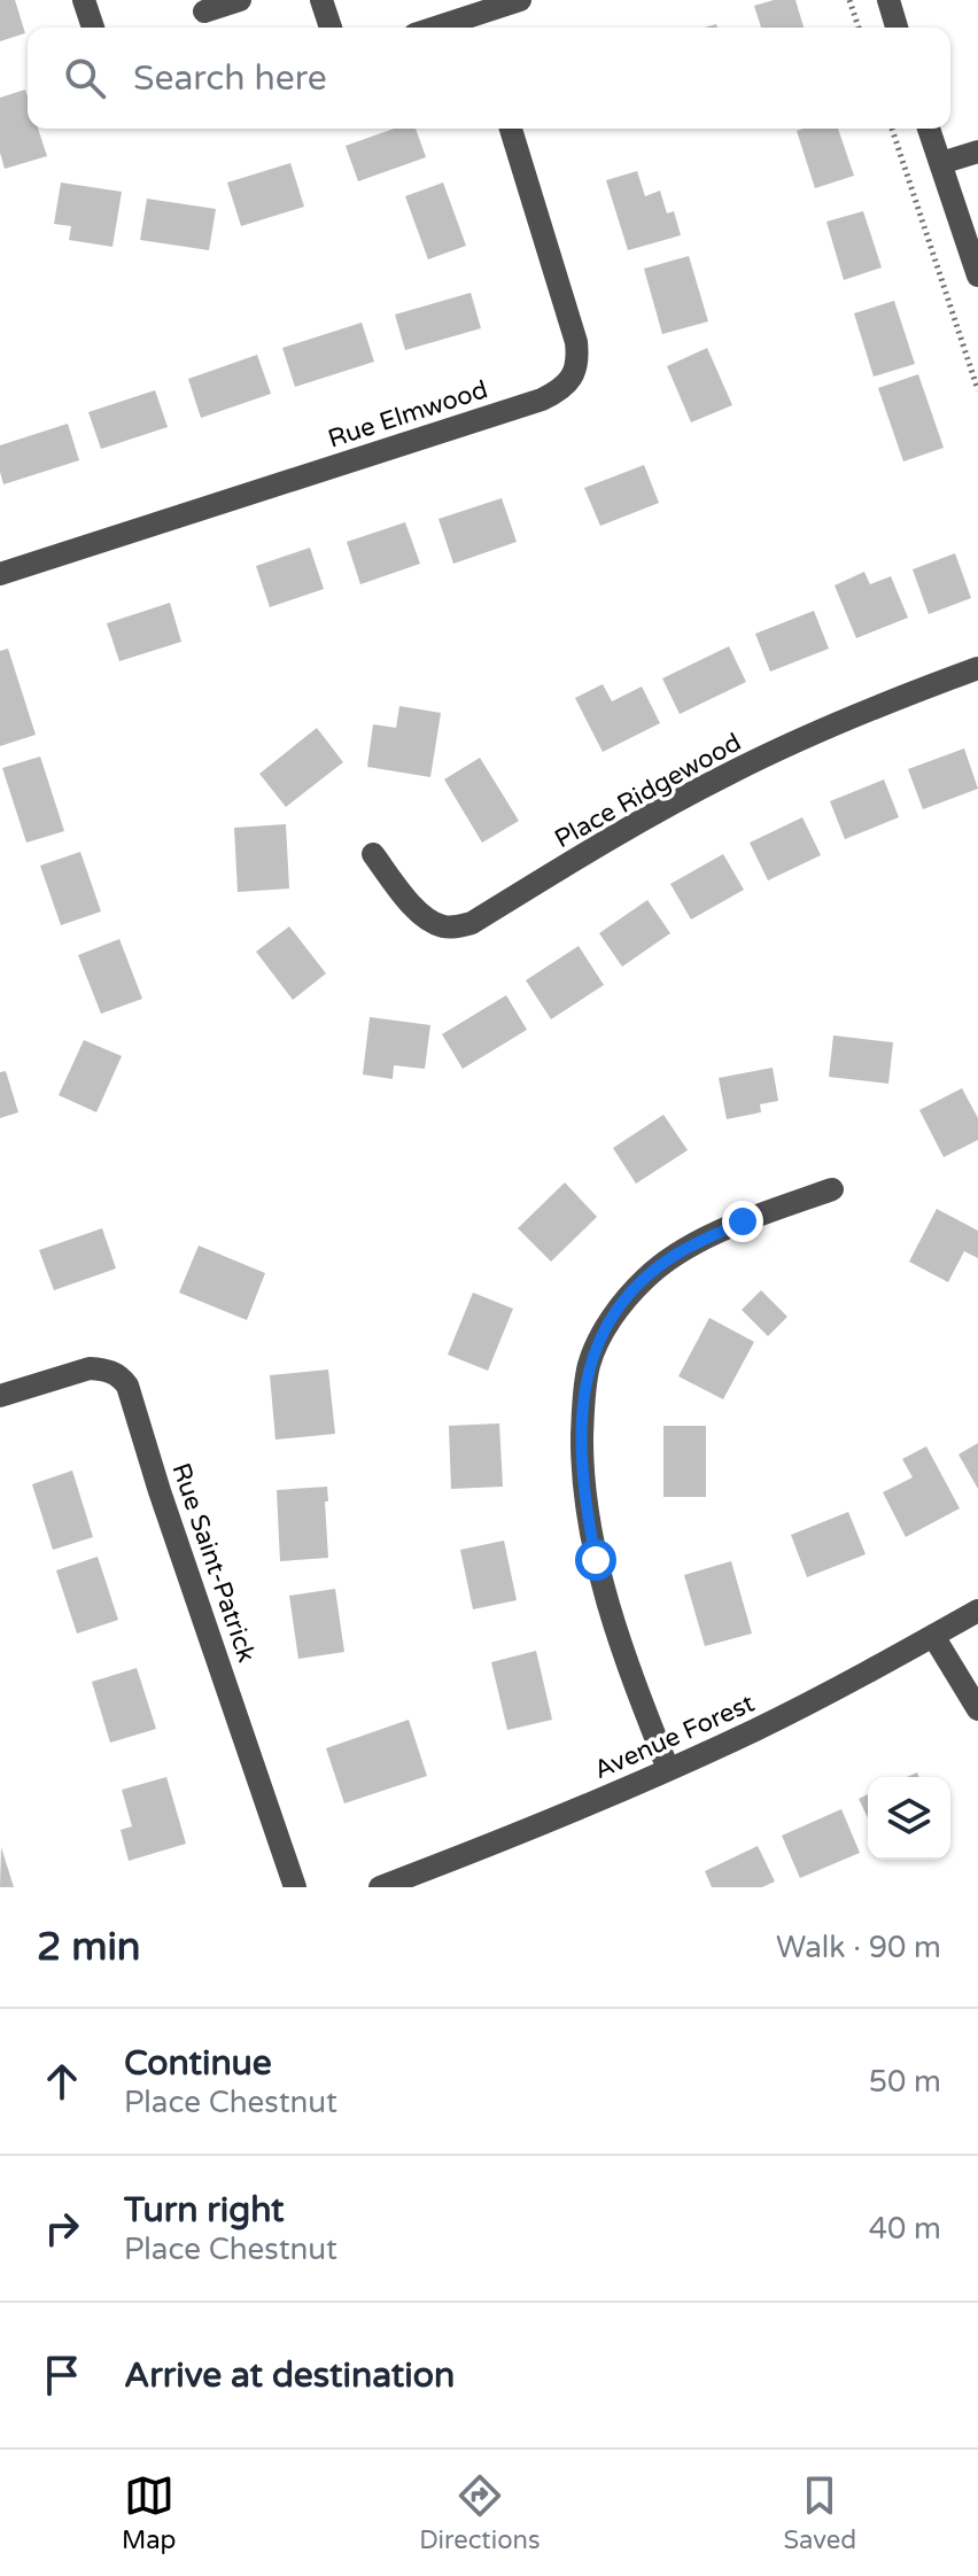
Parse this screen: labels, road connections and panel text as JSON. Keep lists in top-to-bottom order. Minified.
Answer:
{"streets":{"street":["Rue Elmwood","Place Ridgewood","Rue Saint-Patrick","Avenue Forest"]},"page":{"search":"Search here","heading":["2 min","Walk · 90 m"],"list":[["Continue","Place Chestnut","50 m"],["Turn right","Place Chestnut","40 m"],"Arrive at destination"],"nav":["Map","Directions","Saved"]}}
